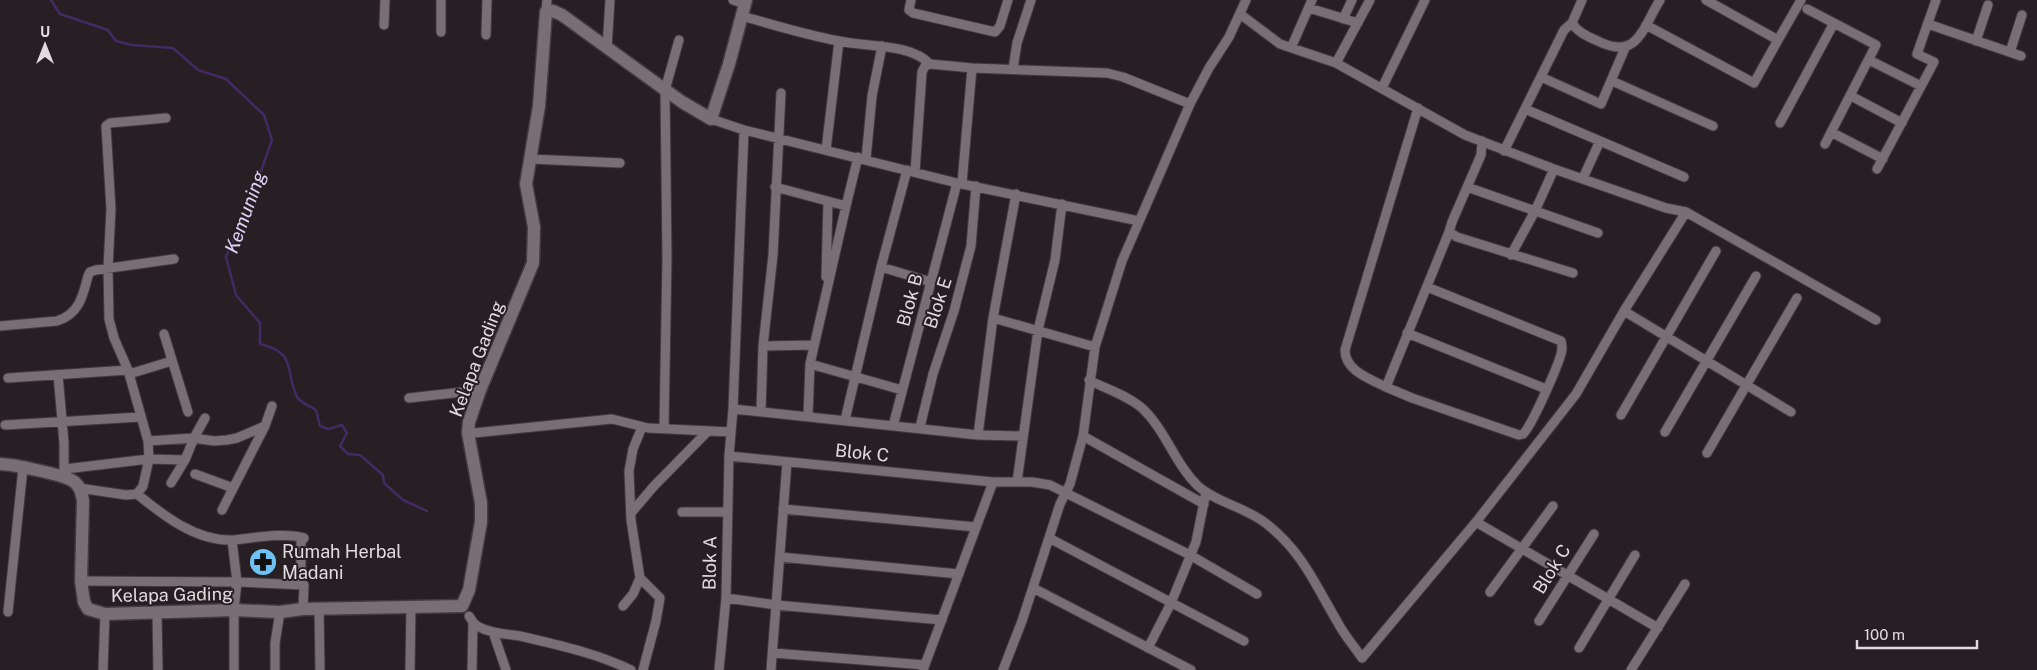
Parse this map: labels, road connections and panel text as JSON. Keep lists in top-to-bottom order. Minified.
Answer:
{"streets":{"street":["Blok B","Blok E","Kelapa Gading","Blok C","Blok A"]},"crossings":[["Blok C","Blok A"]],"water":["Kemuning"],"places":{"pharmacy":["Rumah Herbal Madani"]},"scale_bar":"100 m","north":"top"}
